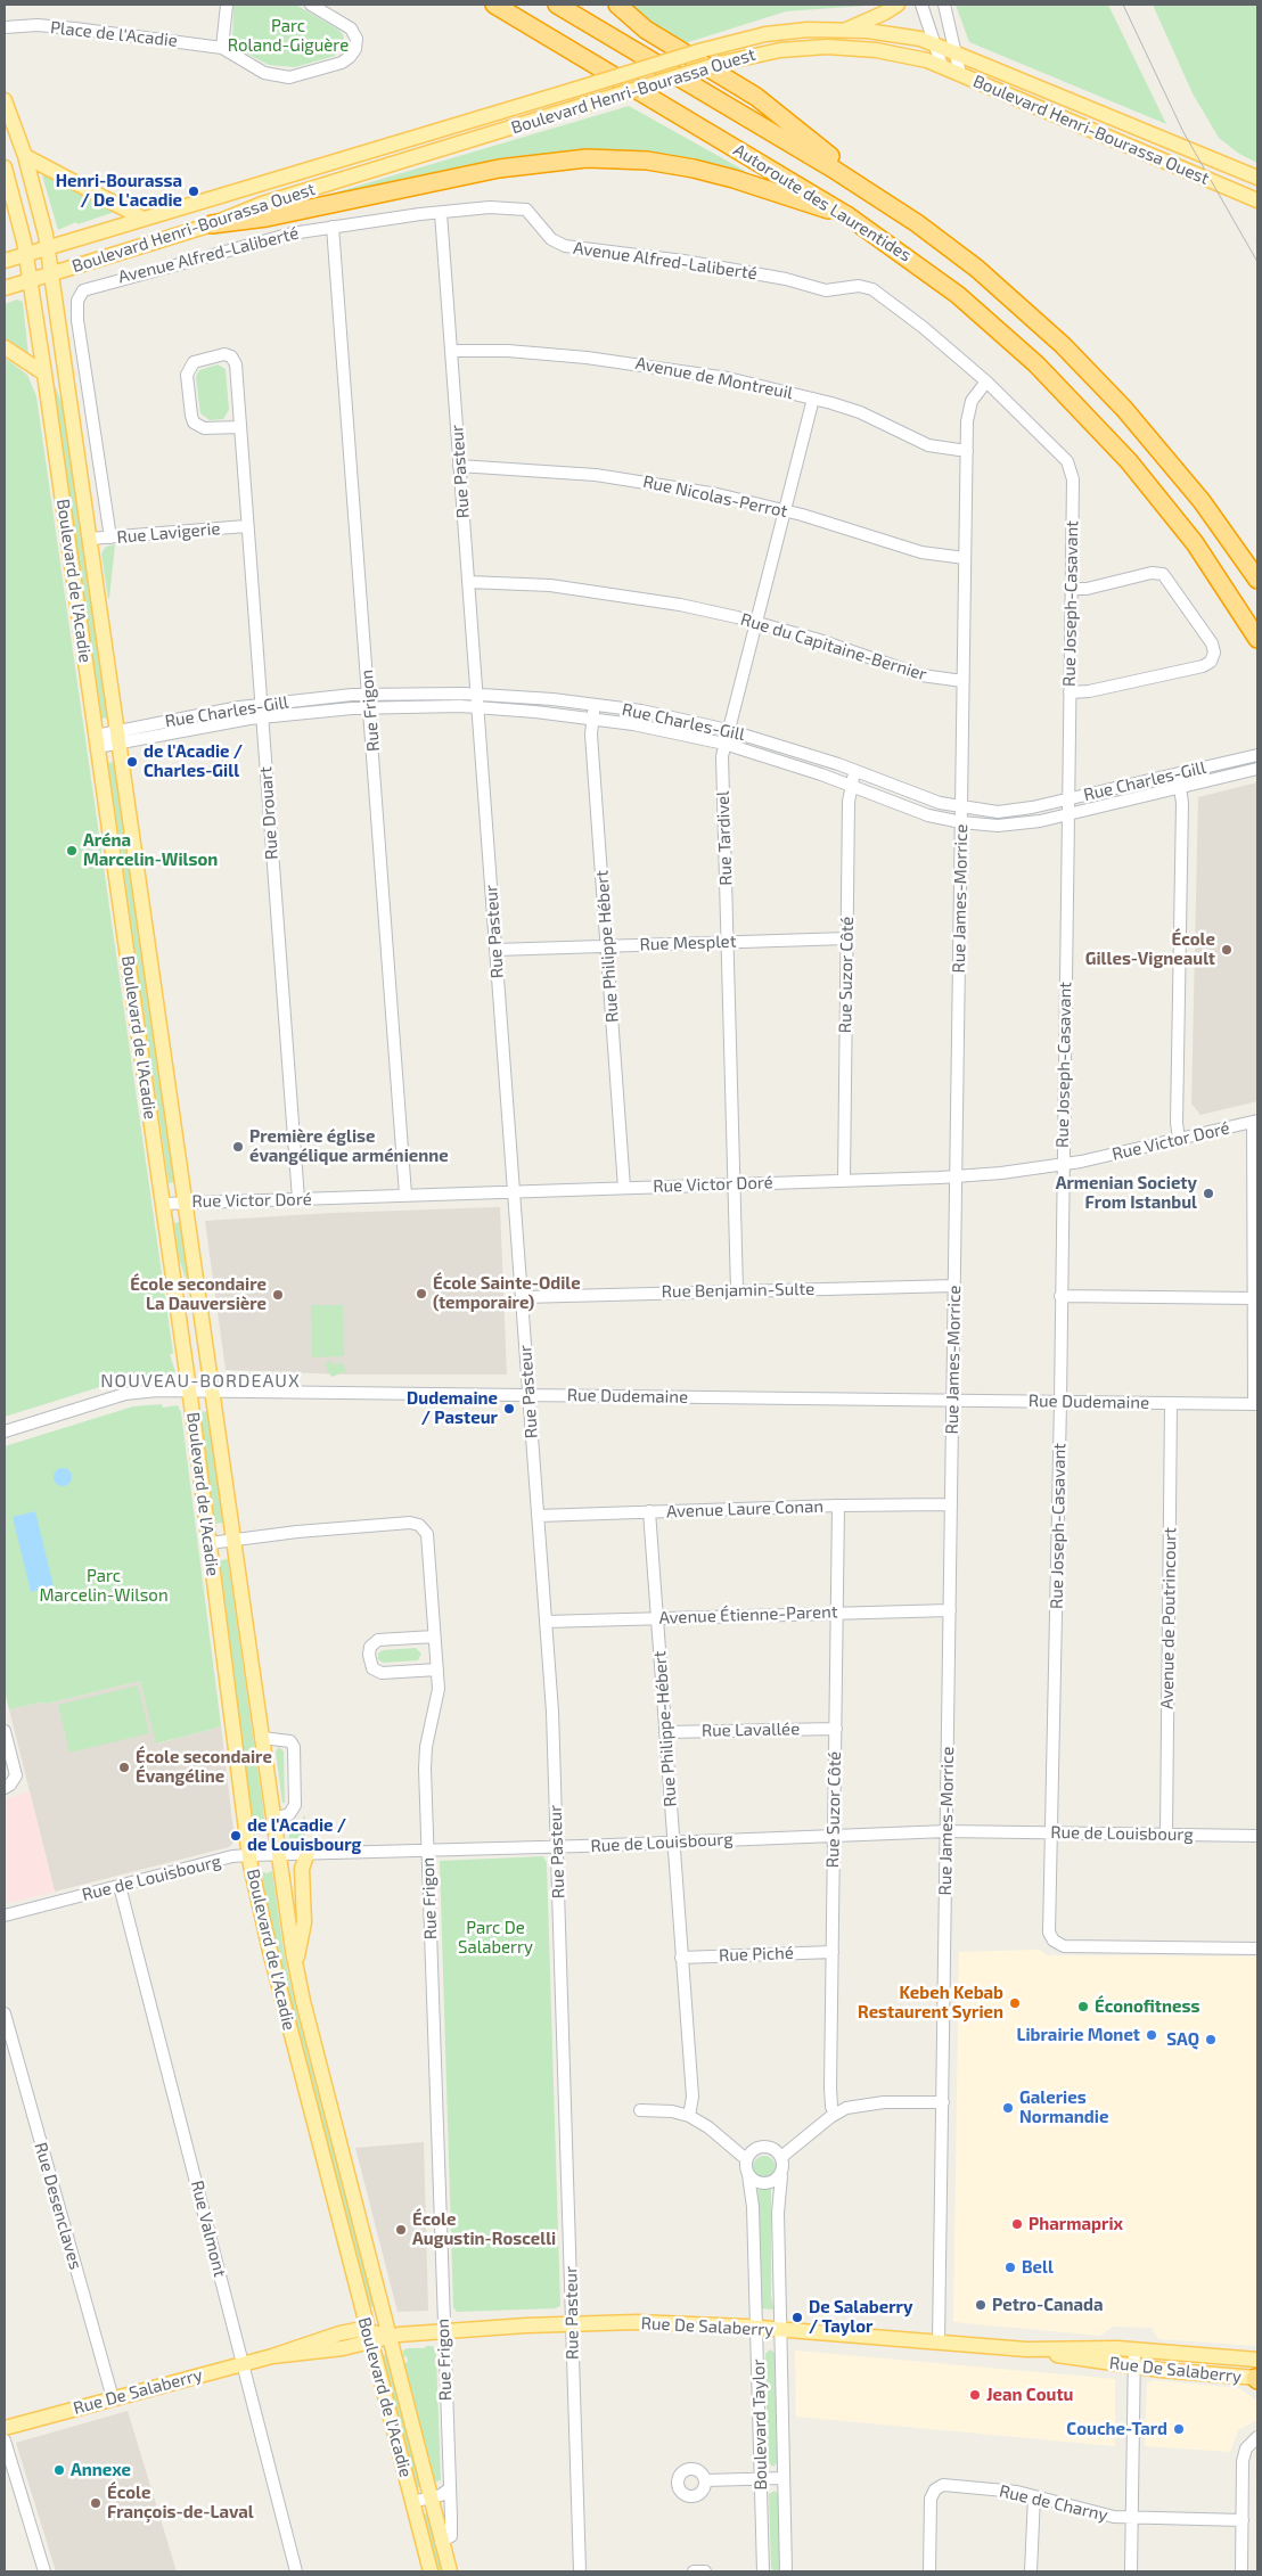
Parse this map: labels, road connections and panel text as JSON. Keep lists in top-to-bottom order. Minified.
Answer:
{"streets":{"highway":["Autoroute des Laurentides"],"main road":["Boulevard Henri-Bourassa Ouest","Boulevard de l'Acadie","Rue De Salaberry"],"street":["Place de l'Acadie","Avenue Alfred-Laliberté","Avenue de Montreuil","Rue Pasteur","Rue Nicolas-Perrot","Rue Lavigerie","Rue Joseph-Casavant","Rue du Capitaine-Bernier","Rue Frigon","Rue Charles-Gill","Rue Drouart","Rue Tardivel","Rue James-Morrice","Rue Mesplet","Rue Philippe Hébert","Rue Suzor Côté","Rue Victor Doré","Rue Benjamin-Sulte","Rue Dudemaine","Avenue Laure Conan","Avenue Étienne-Parent","Avenue de Poutrincourt","Rue Philippe-Hébert","Rue Lavallée","Rue de Louisbourg","Rue Piché","Rue Desenclaves","Rue Valmont","Boulevard Taylor","Rue de Charny"]},"crossings":[["Boulevard Henri-Bourassa Ouest","Boulevard de l'Acadie"],["Avenue Alfred-Laliberté","Rue Pasteur"],["Avenue Alfred-Laliberté","Rue Lavigerie"],["Avenue Alfred-Laliberté","Rue Joseph-Casavant"],["Avenue Alfred-Laliberté","Rue Frigon"],["Avenue Alfred-Laliberté","Rue James-Morrice"],["Avenue de Montreuil","Rue Pasteur"],["Avenue de Montreuil","Rue Tardivel"],["Avenue de Montreuil","Rue James-Morrice"],["Rue Pasteur","Rue Nicolas-Perrot"],["Rue Pasteur","Rue du Capitaine-Bernier"],["Rue Pasteur","Rue Charles-Gill"],["Rue Pasteur","Rue Mesplet"],["Rue Pasteur","Rue Victor Doré"],["Rue Pasteur","Rue Benjamin-Sulte"],["Rue Pasteur","Rue Dudemaine"],["Rue Pasteur","Avenue Laure Conan"],["Rue Pasteur","Avenue Étienne-Parent"],["Rue Pasteur","Rue de Louisbourg"],["Rue Pasteur","Rue De Salaberry"],["Rue Nicolas-Perrot","Rue Tardivel"],["Rue Nicolas-Perrot","Rue James-Morrice"],["Rue Lavigerie","Boulevard de l'Acadie"],["Rue Lavigerie","Rue Drouart"],["Boulevard de l'Acadie","Rue Frigon"],["Boulevard de l'Acadie","Rue Charles-Gill"],["Boulevard de l'Acadie","Rue Victor Doré"],["Boulevard de l'Acadie","Rue Dudemaine"],["Boulevard de l'Acadie","Rue de Louisbourg"],["Boulevard de l'Acadie","Rue De Salaberry"],["Rue Joseph-Casavant","Rue Charles-Gill"],["Rue Joseph-Casavant","Rue Victor Doré"],["Rue Joseph-Casavant","Rue Dudemaine"],["Rue Joseph-Casavant","Rue de Louisbourg"],["Rue du Capitaine-Bernier","Rue Tardivel"],["Rue du Capitaine-Bernier","Rue James-Morrice"],["Rue Frigon","Rue Charles-Gill"],["Rue Frigon","Rue Victor Doré"],["Rue Frigon","Rue de Louisbourg"],["Rue Frigon","Rue De Salaberry"],["Rue Charles-Gill","Rue Drouart"],["Rue Charles-Gill","Rue Tardivel"],["Rue Charles-Gill","Rue James-Morrice"],["Rue Charles-Gill","Rue Philippe Hébert"],["Rue Charles-Gill","Rue Suzor Côté"],["Rue Drouart","Rue Victor Doré"],["Rue Tardivel","Rue Mesplet"],["Rue Tardivel","Rue Victor Doré"],["Rue Tardivel","Rue Benjamin-Sulte"],["Rue James-Morrice","Rue Victor Doré"],["Rue James-Morrice","Rue Benjamin-Sulte"],["Rue James-Morrice","Rue Dudemaine"],["Rue James-Morrice","Avenue Laure Conan"],["Rue James-Morrice","Avenue Étienne-Parent"],["Rue James-Morrice","Rue de Louisbourg"],["Rue James-Morrice","Rue De Salaberry"],["Rue Mesplet","Rue Philippe Hébert"],["Rue Mesplet","Rue Suzor Côté"],["Rue Philippe Hébert","Rue Victor Doré"],["Rue Suzor Côté","Rue Victor Doré"],["Rue Suzor Côté","Avenue Laure Conan"],["Rue Suzor Côté","Avenue Étienne-Parent"],["Rue Suzor Côté","Rue Lavallée"],["Rue Suzor Côté","Rue de Louisbourg"],["Rue Suzor Côté","Rue Piché"],["Rue Dudemaine","Avenue de Poutrincourt"],["Avenue Laure Conan","Rue Philippe-Hébert"],["Avenue Étienne-Parent","Rue Philippe-Hébert"],["Avenue de Poutrincourt","Rue de Louisbourg"],["Rue Philippe-Hébert","Rue Lavallée"],["Rue Philippe-Hébert","Rue de Louisbourg"],["Rue Philippe-Hébert","Rue Piché"],["Rue de Louisbourg","Rue Valmont"],["Rue Desenclaves","Rue De Salaberry"],["Rue Valmont","Rue De Salaberry"],["Rue De Salaberry","Boulevard Taylor"]],"districts":["NOUVEAU-BORDEAUX"],"parks":["Parc Roland-Giguère","Parc Marcelin-Wilson","Parc De Salaberry"],"places":["Henri-Bourassa / De L'acadie","de l'Acadie / Charles-Gill","Aréna Marcelin-Wilson","École Gilles-Vigneault","Première église évangélique arménienne","Armenian Society From Istanbul","École Sainte-Odile (temporaire)","École secondaire La Dauversière","Dudemaine / Pasteur","École secondaire Évangéline","de l'Acadie / de Louisbourg","Kebeh Kebab Restaurent Syrien","Éconofitness","Librairie Monet","SAQ","Galeries Normandie","Pharmaprix","École Augustin-Roscelli","Bell","Petro-Canada","De Salaberry / Taylor","Jean Coutu","Couche-Tard","Annexe","École François-de-Laval"]}
